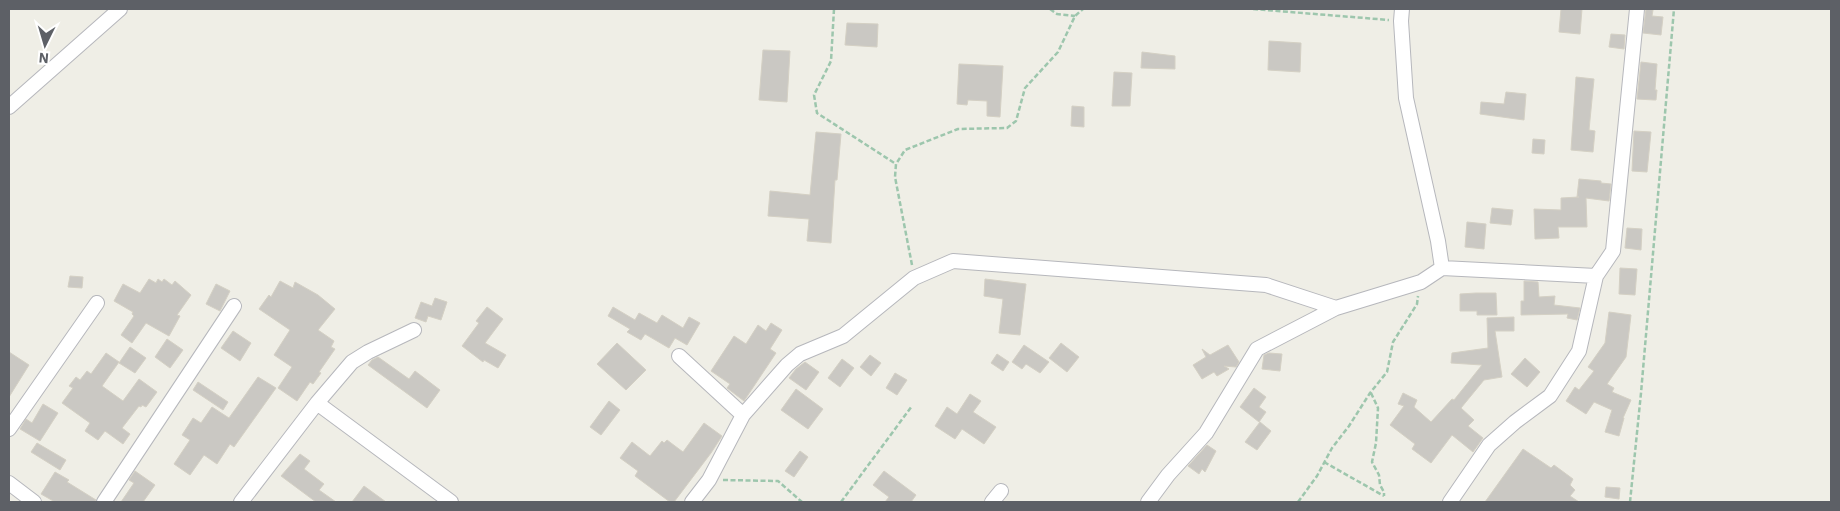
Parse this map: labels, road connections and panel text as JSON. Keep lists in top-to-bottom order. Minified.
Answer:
{"north":"bottom"}
